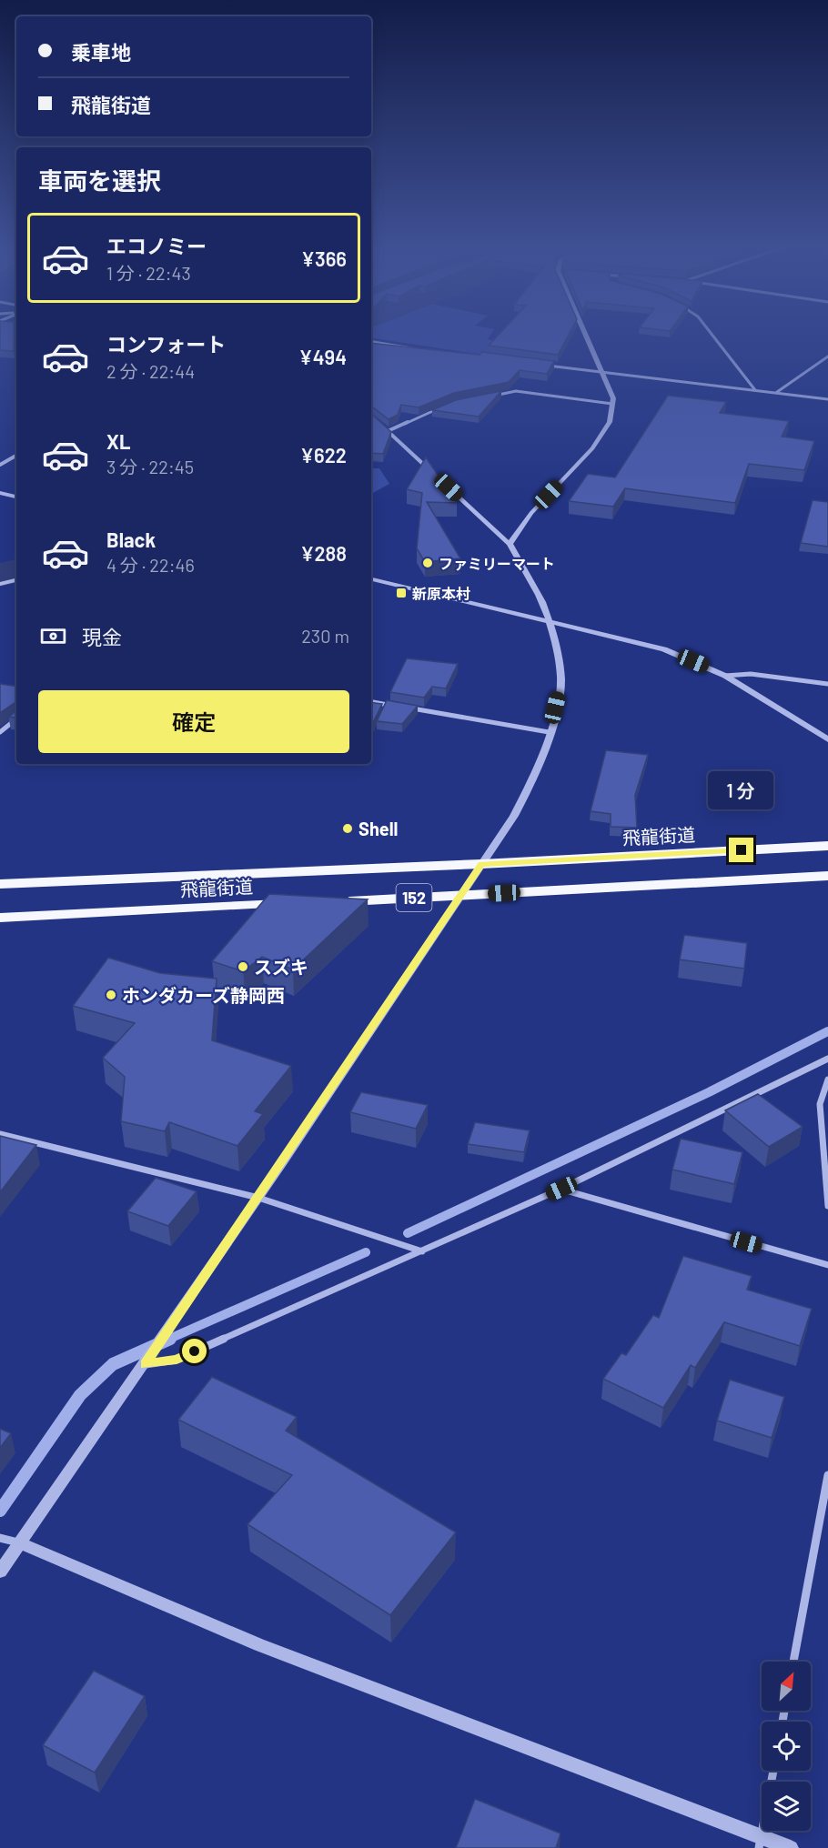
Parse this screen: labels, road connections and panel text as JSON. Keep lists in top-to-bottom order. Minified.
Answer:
{"streets":{"highway":["飛龍街道","152"]},"places":{"other":["ファミリーマート","Shell","スズキ","ホンダカーズ静岡西"],"transit":["新原本村"]},"north":"top right","page":{"banner":["乗車地","飛龍街道"],"heading":"車両を選択","list":[{"name":"エコノミー","note":"1 分 · 22:43","value":"¥366"},{"name":"コンフォート","note":"2 分 · 22:44","value":"¥494"},{"name":"XL","note":"3 分 · 22:45","value":"¥622"},{"name":"Black","note":"4 分 · 22:46","value":"¥288"}],"pay":["現金","230 m"],"buttons":"確定","bubble":"1 分"}}
